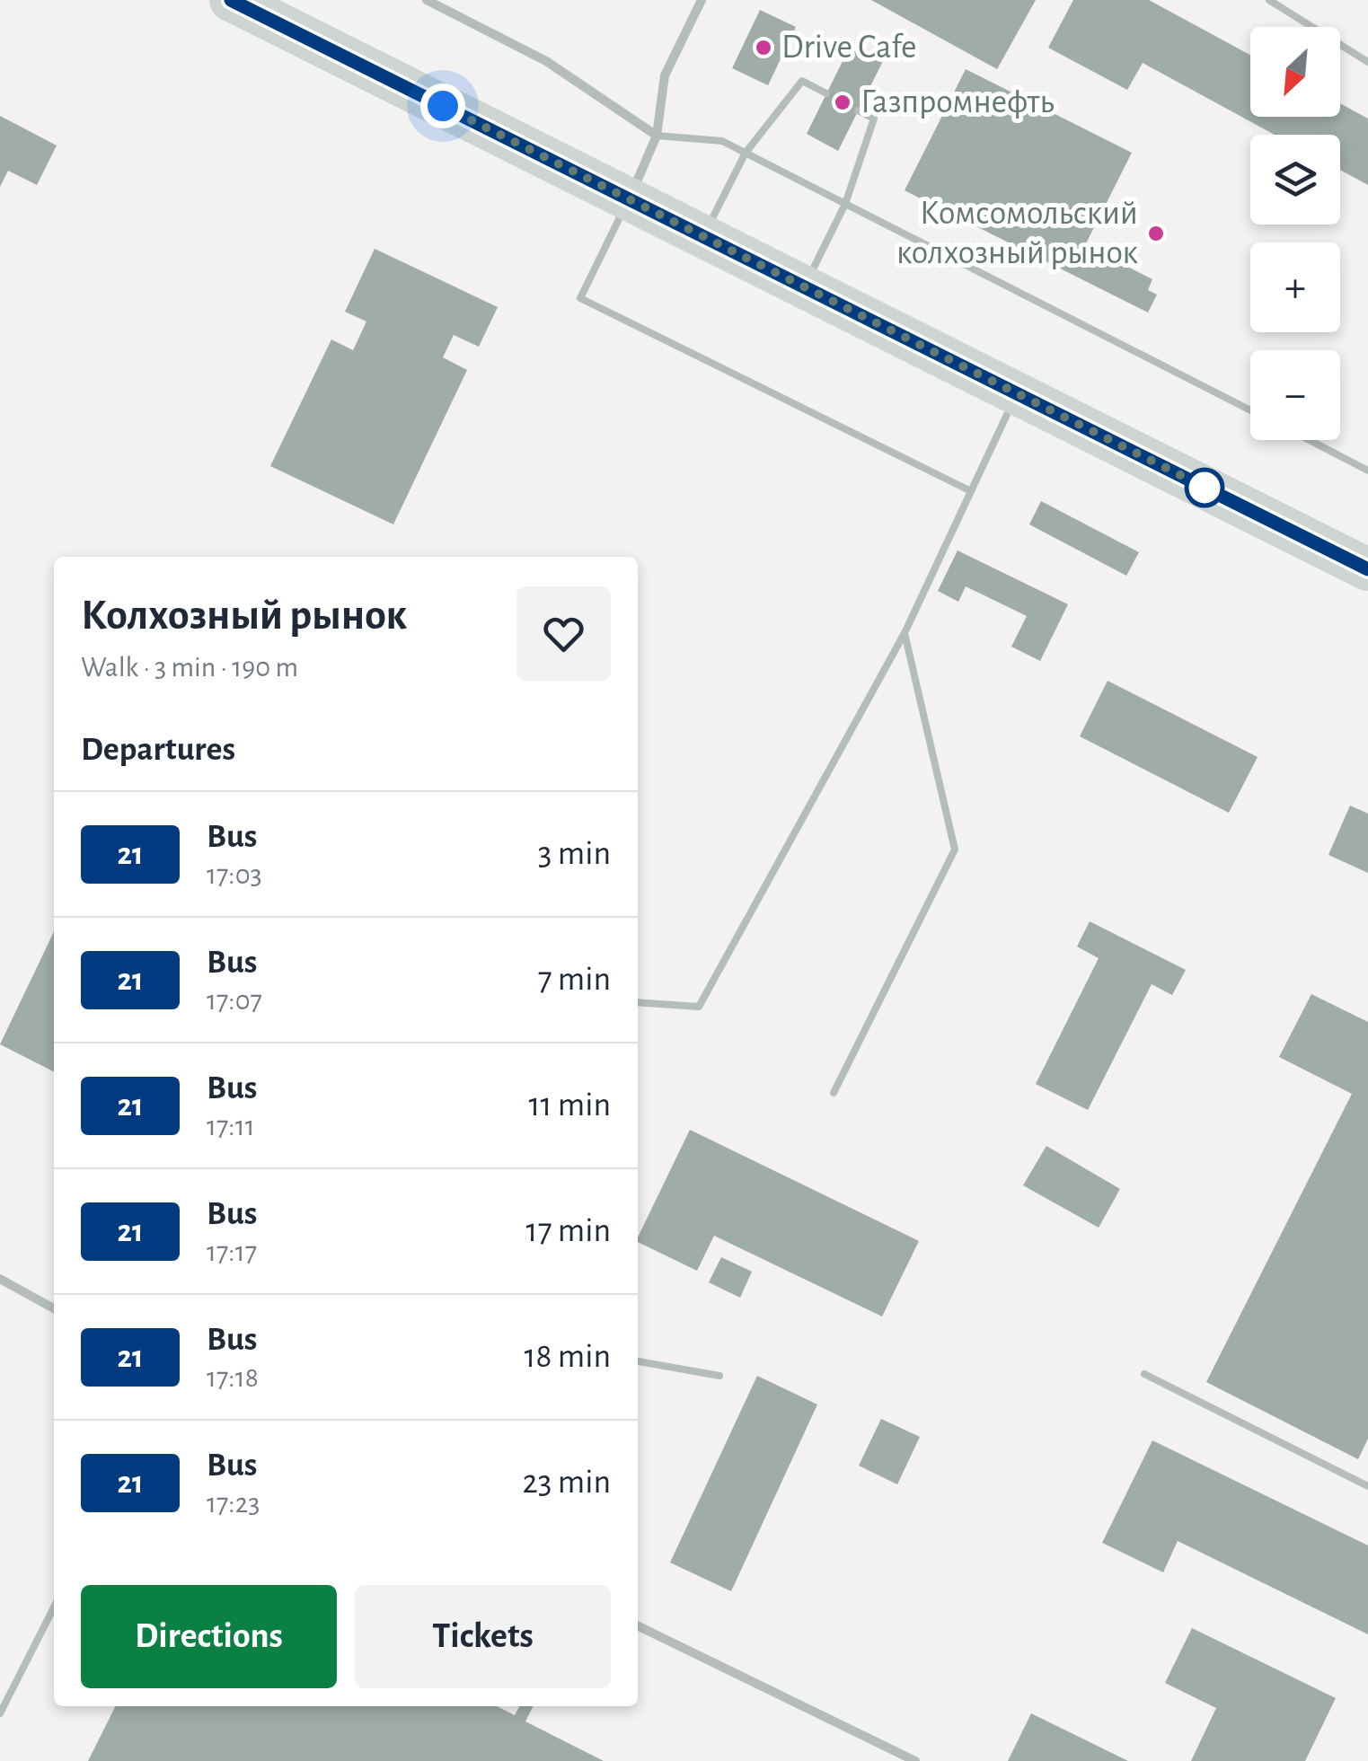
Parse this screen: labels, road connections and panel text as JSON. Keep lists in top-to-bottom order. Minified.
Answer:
{"places":["Drive Cafe","Газпромнефть","Комсомольский колхозный рынок"],"lines":["bus line 21"],"north":"bottom left","page":{"map_buttons":["+","−"],"heading":[["Колхозный рынок","Walk · 3 min · 190 m"],"Departures"],"list":[{"mark":"21","name":"Bus","note":"17:03","value":"3 min"},{"mark":"21","name":"Bus","note":"17:07","value":"7 min"},{"mark":"21","name":"Bus","note":"17:11","value":"11 min"},{"mark":"21","name":"Bus","note":"17:17","value":"17 min"},{"mark":"21","name":"Bus","note":"17:18","value":"18 min"},{"mark":"21","name":"Bus","note":"17:23","value":"23 min"}],"buttons":["Directions","Tickets"]}}
